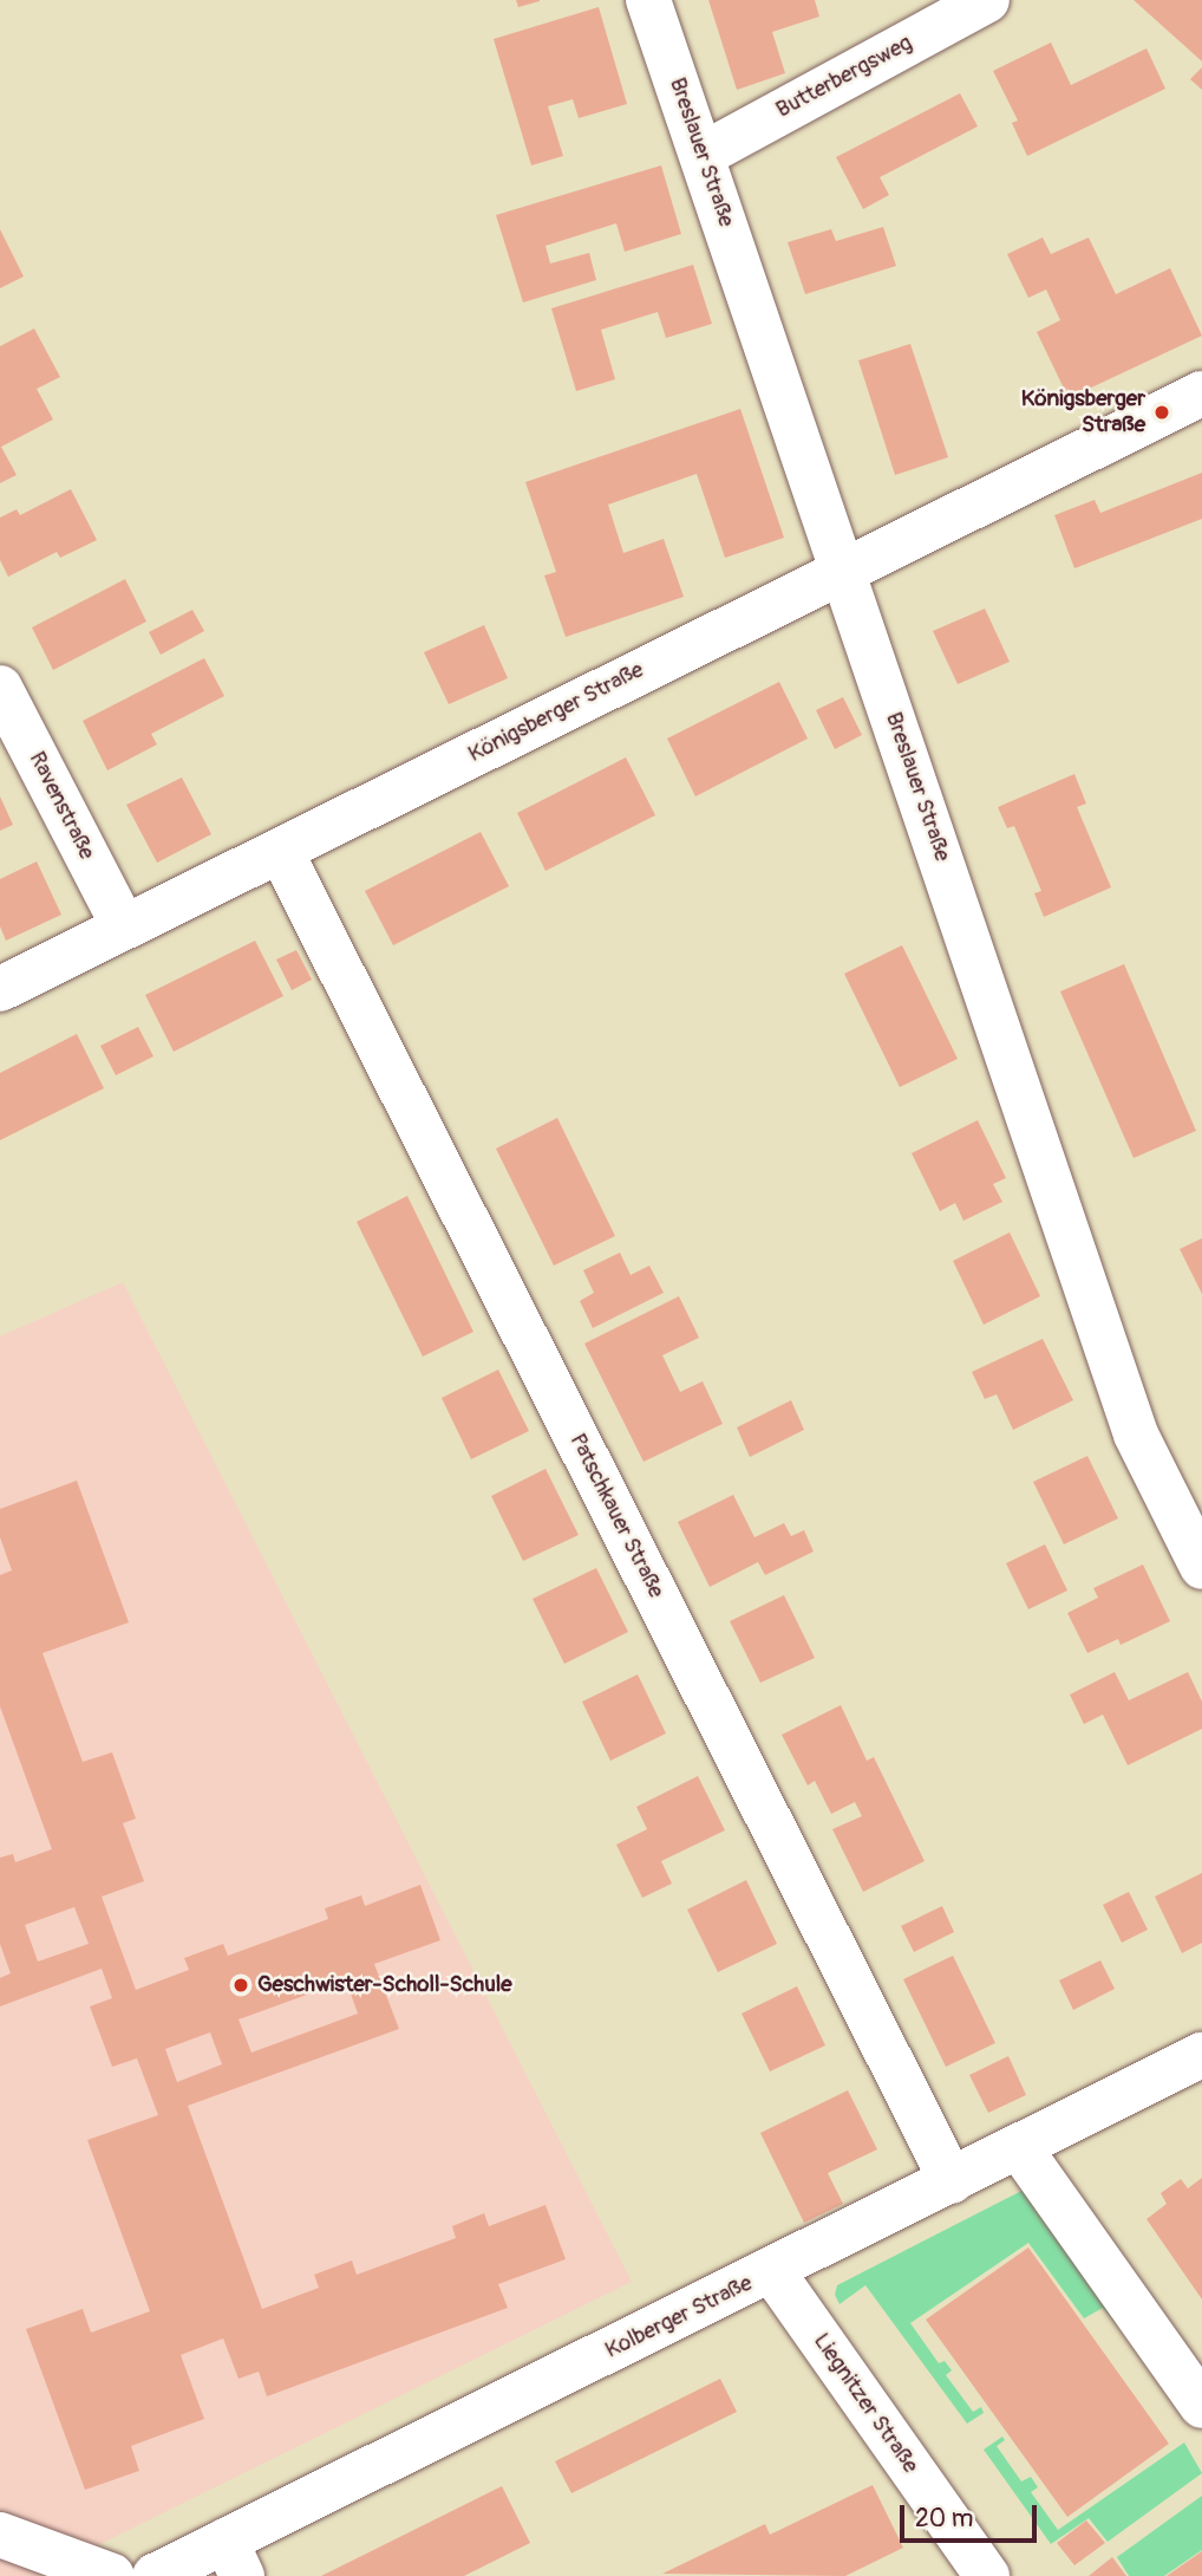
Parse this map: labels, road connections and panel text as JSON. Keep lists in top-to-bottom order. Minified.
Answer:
{"streets":{"street":["Butterbergsweg","Breslauer Straße","Königsberger Straße","Ravenstraße","Patschkauer Straße","Kolberger Straße","Liegnitzer Straße"]},"crossings":[["Butterbergsweg","Breslauer Straße"],["Breslauer Straße","Königsberger Straße"],["Königsberger Straße","Ravenstraße"],["Königsberger Straße","Patschkauer Straße"],["Patschkauer Straße","Kolberger Straße"],["Kolberger Straße","Liegnitzer Straße"]],"places":["Königsberger Straße","Geschwister-Scholl-Schule"],"scale_bar":"20 m"}
